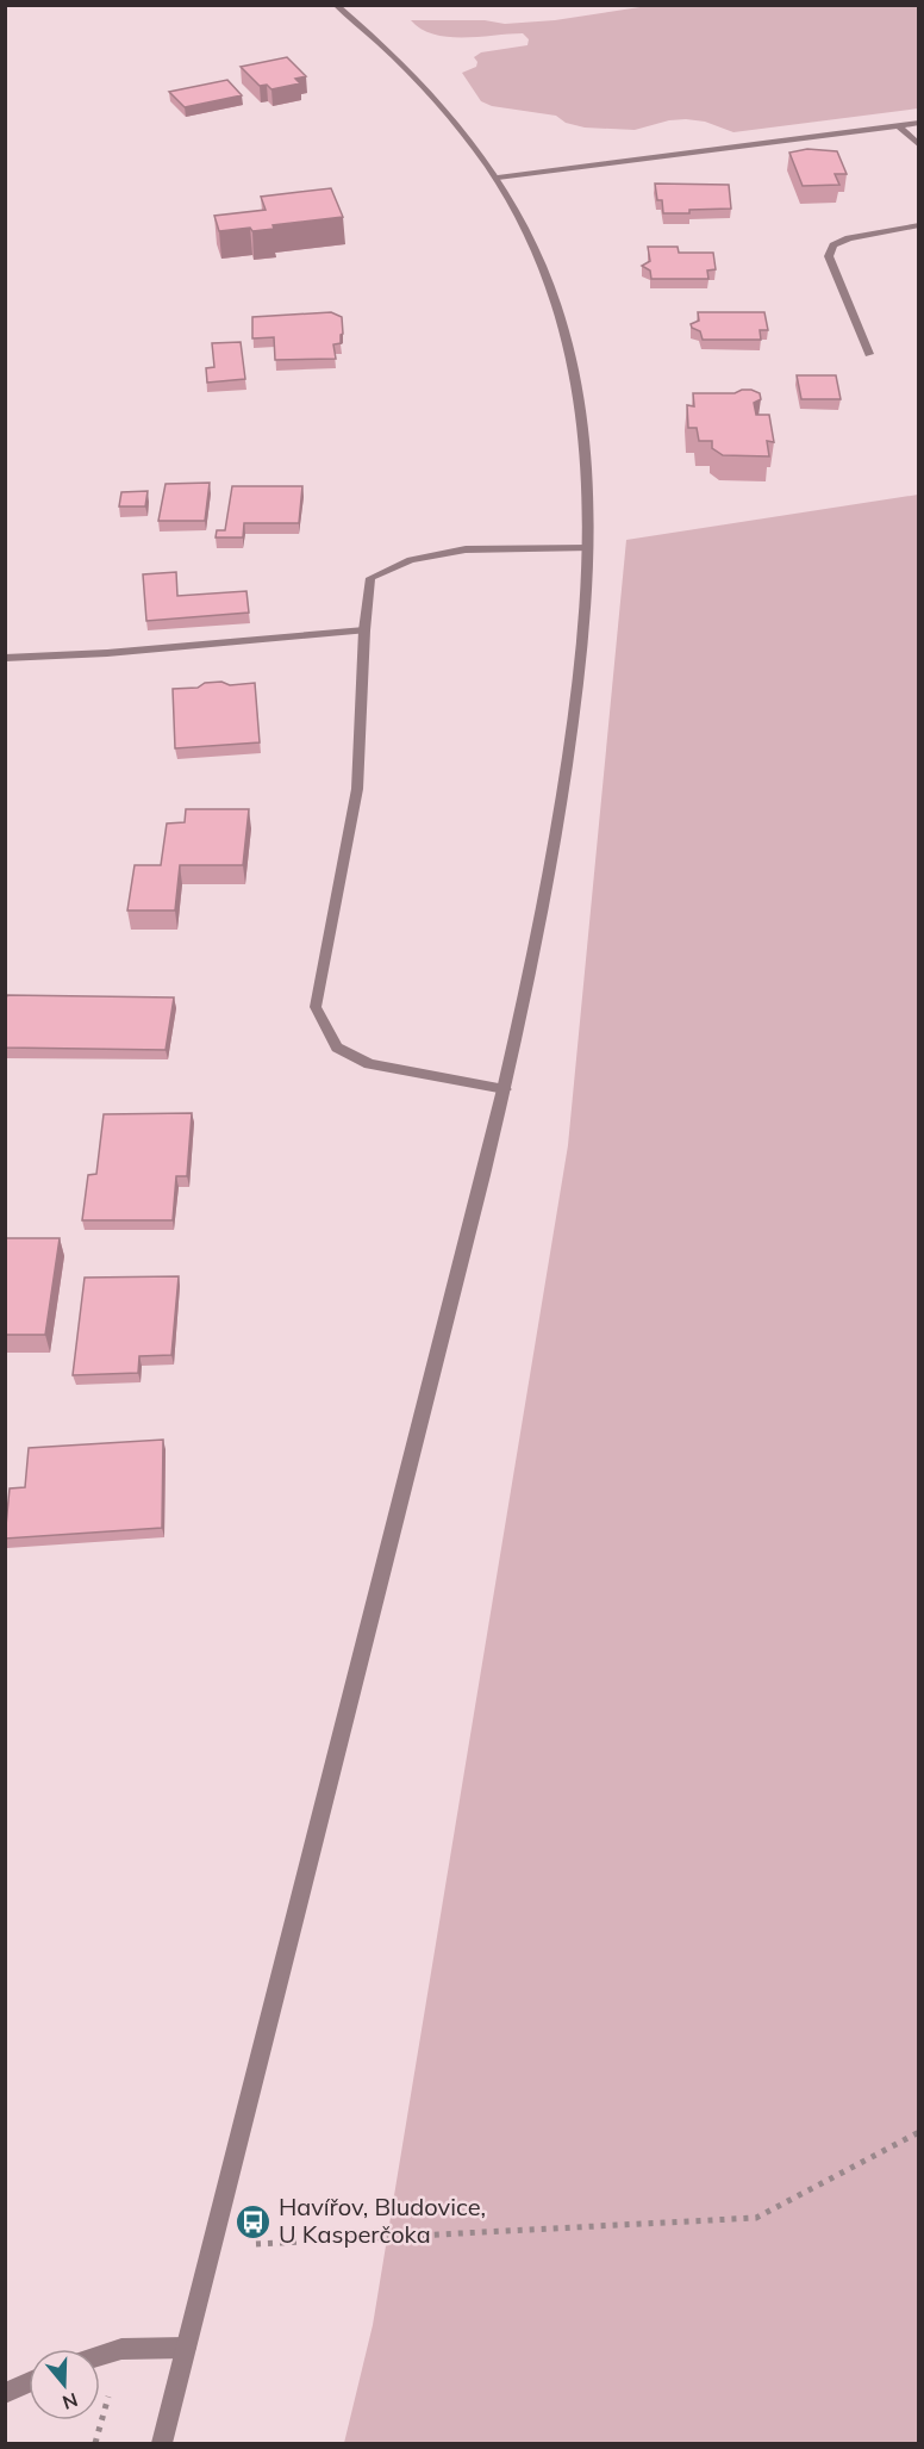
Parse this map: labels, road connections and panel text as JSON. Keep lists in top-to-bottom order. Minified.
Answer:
{"places":{"bus stop":["Havířov, Bludovice, U Kasperčoka"]},"north":"bottom"}
